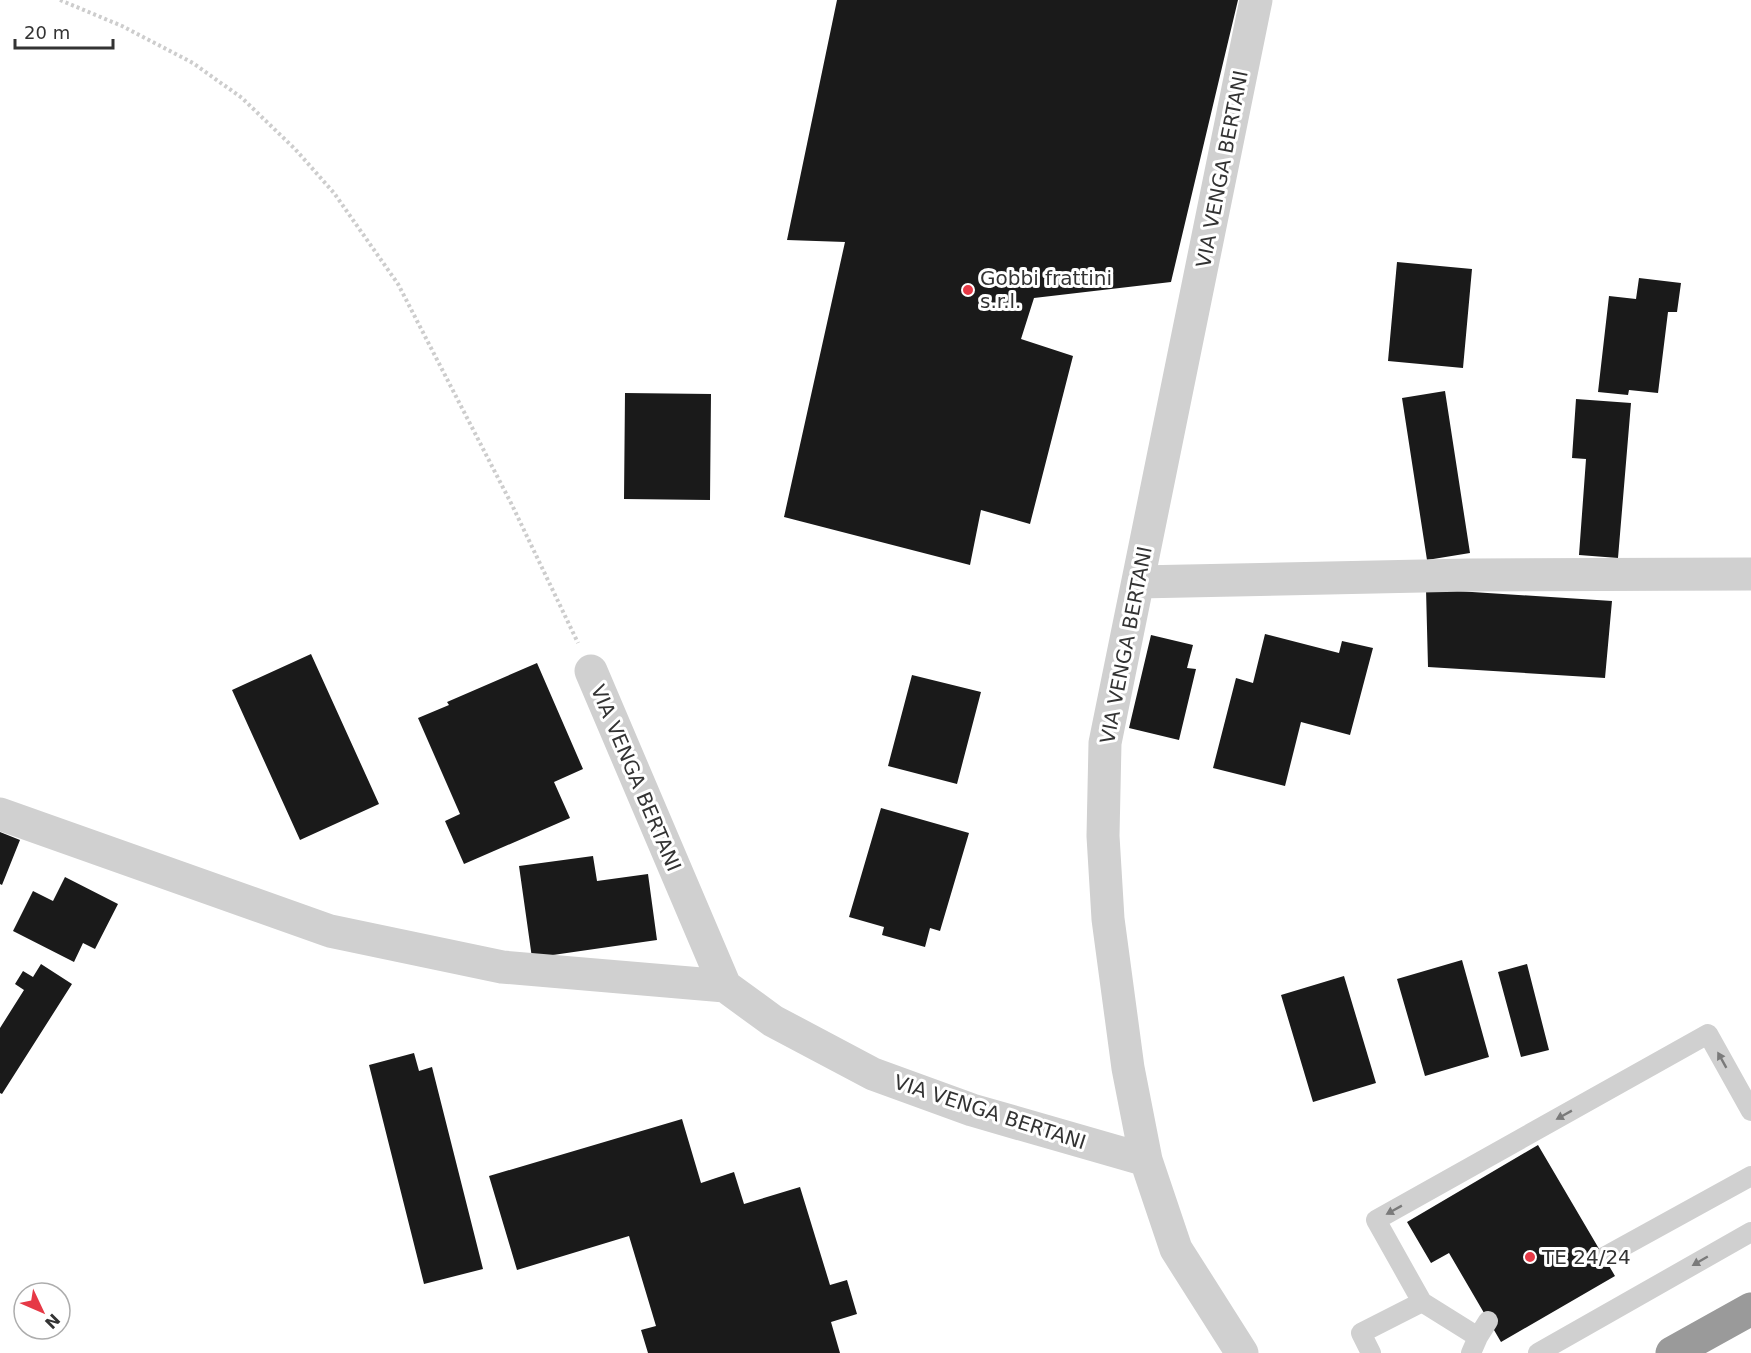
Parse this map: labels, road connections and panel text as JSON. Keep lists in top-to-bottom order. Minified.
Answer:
{"streets":{"street":["VIA VENGA BERTANI"]},"places":["Gobbi frattini s.r.l.","TE 24/24"],"scale_bar":"20 m","north":"bottom right"}
